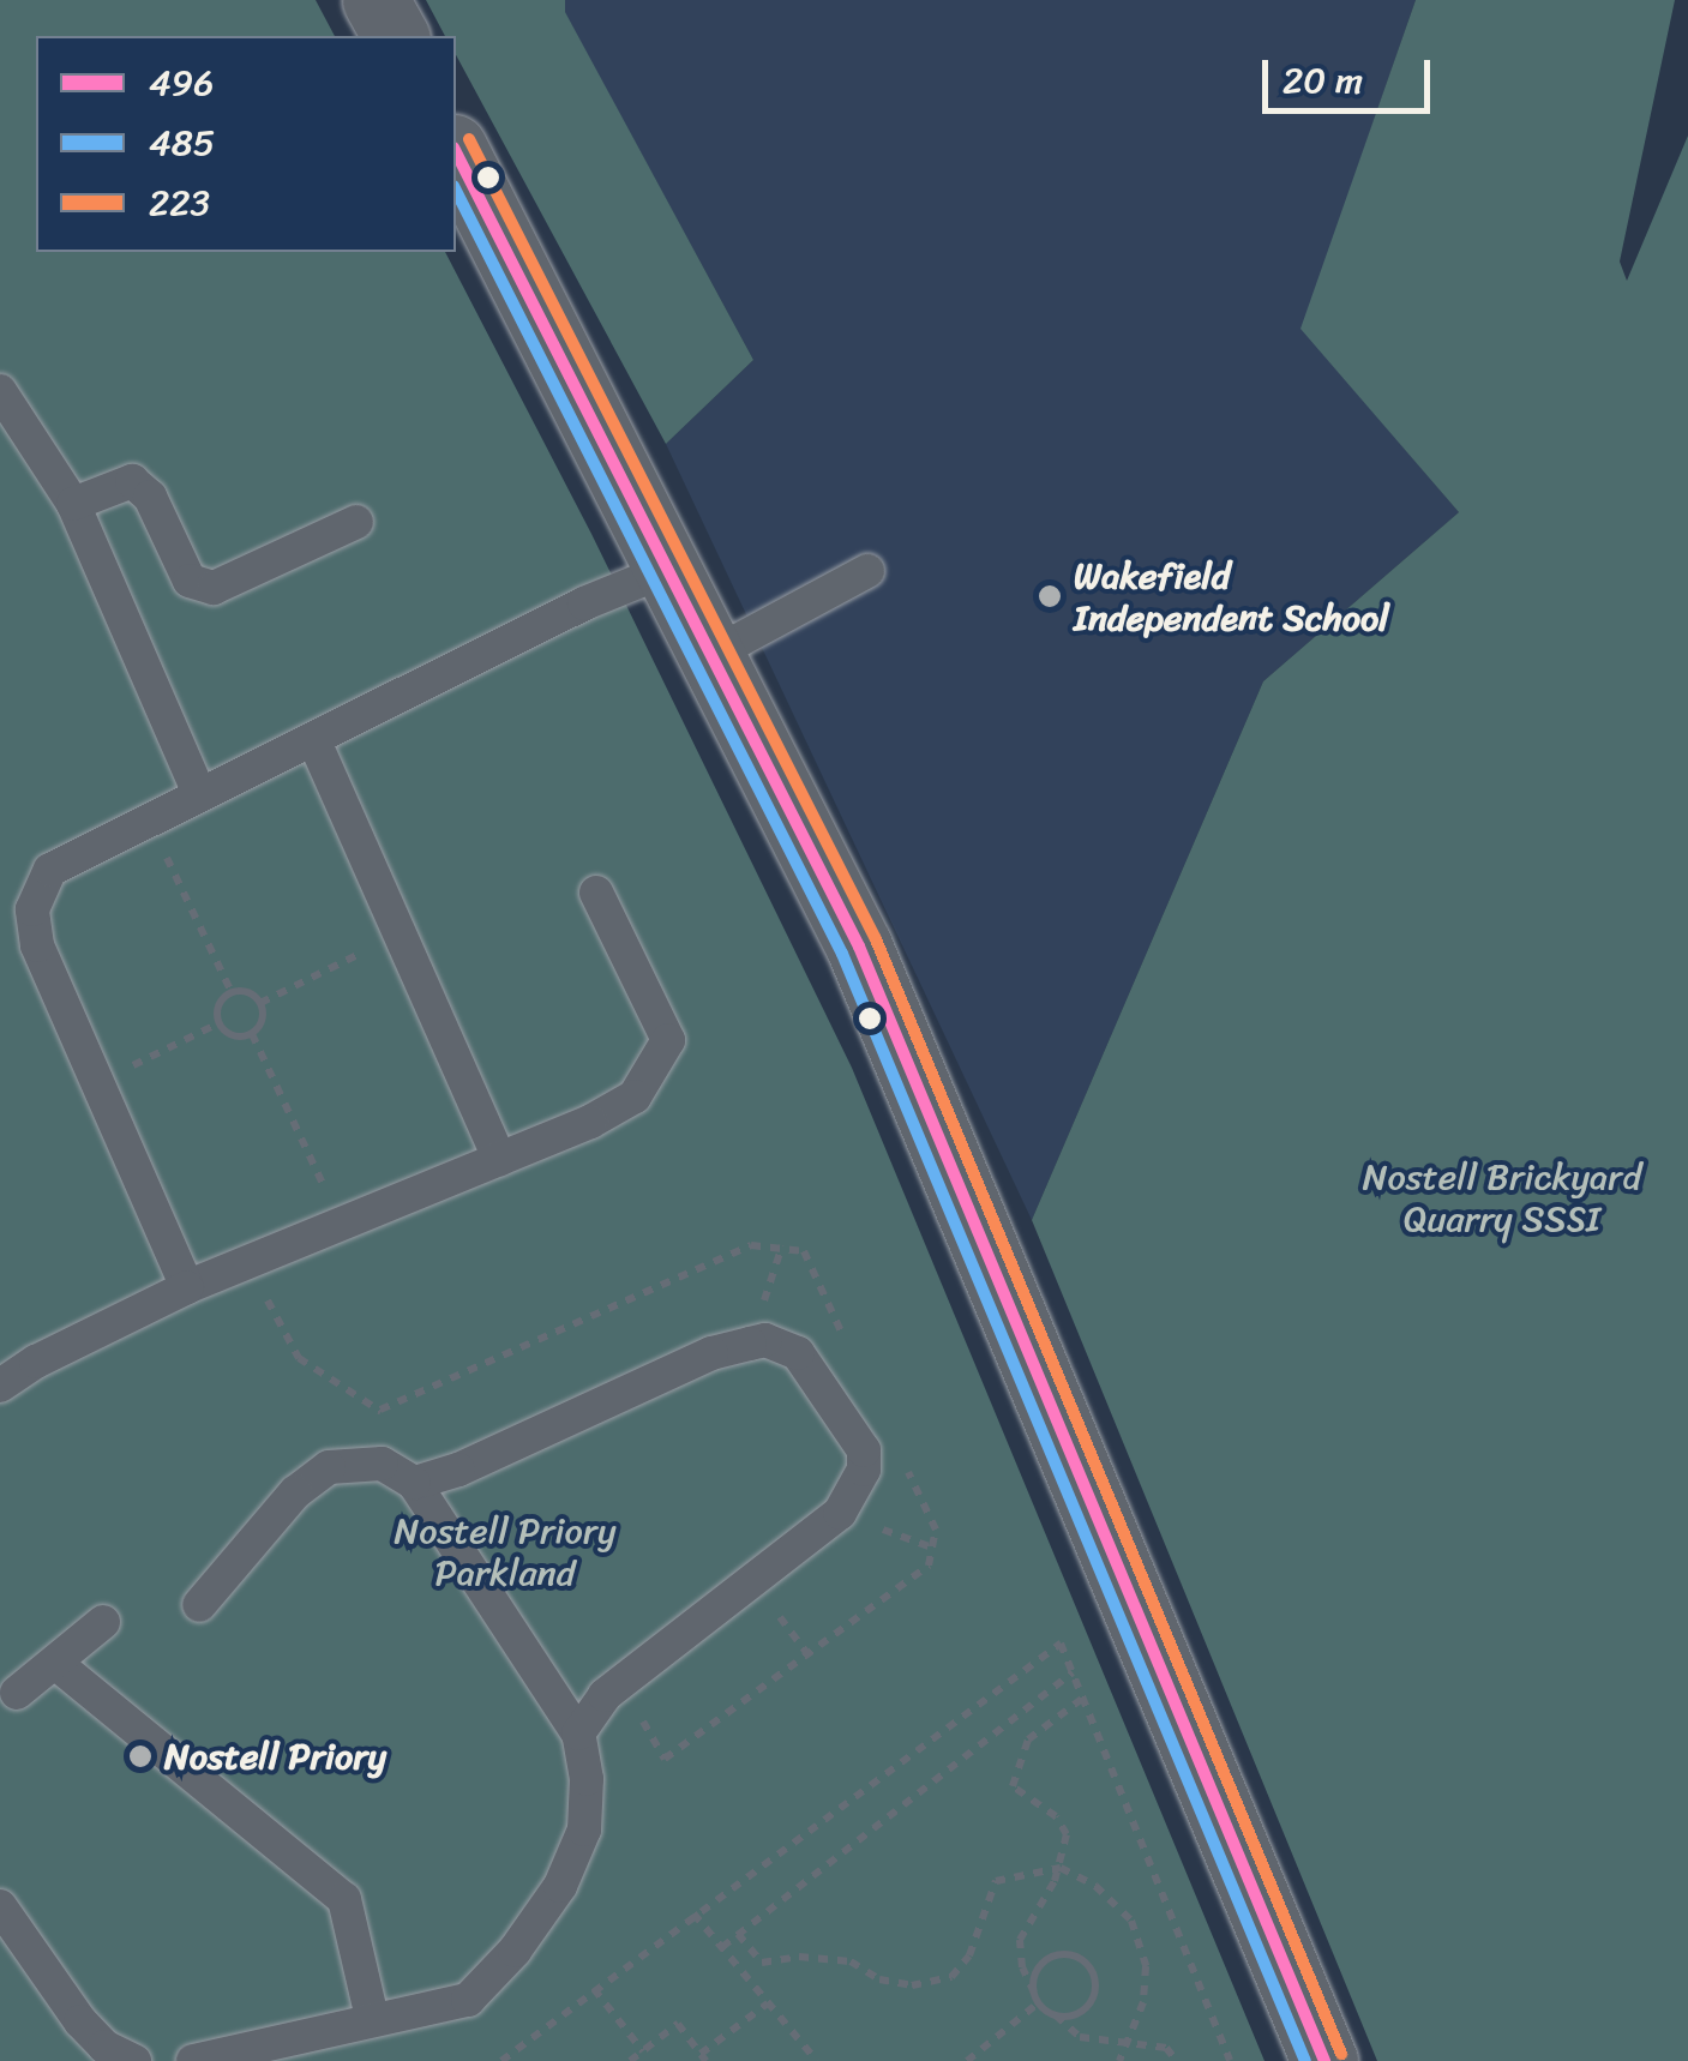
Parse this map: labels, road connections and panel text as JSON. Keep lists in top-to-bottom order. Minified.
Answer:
{"parks":["Nostell Brickyard Quarry SSSI","Nostell Priory Parkland"],"places":["Wakefield Independent School","Nostell Priory"],"lines":["transit line 223","transit line 496","transit line 485"],"legend":["496","485","223"],"scale_bar":"20 m"}
